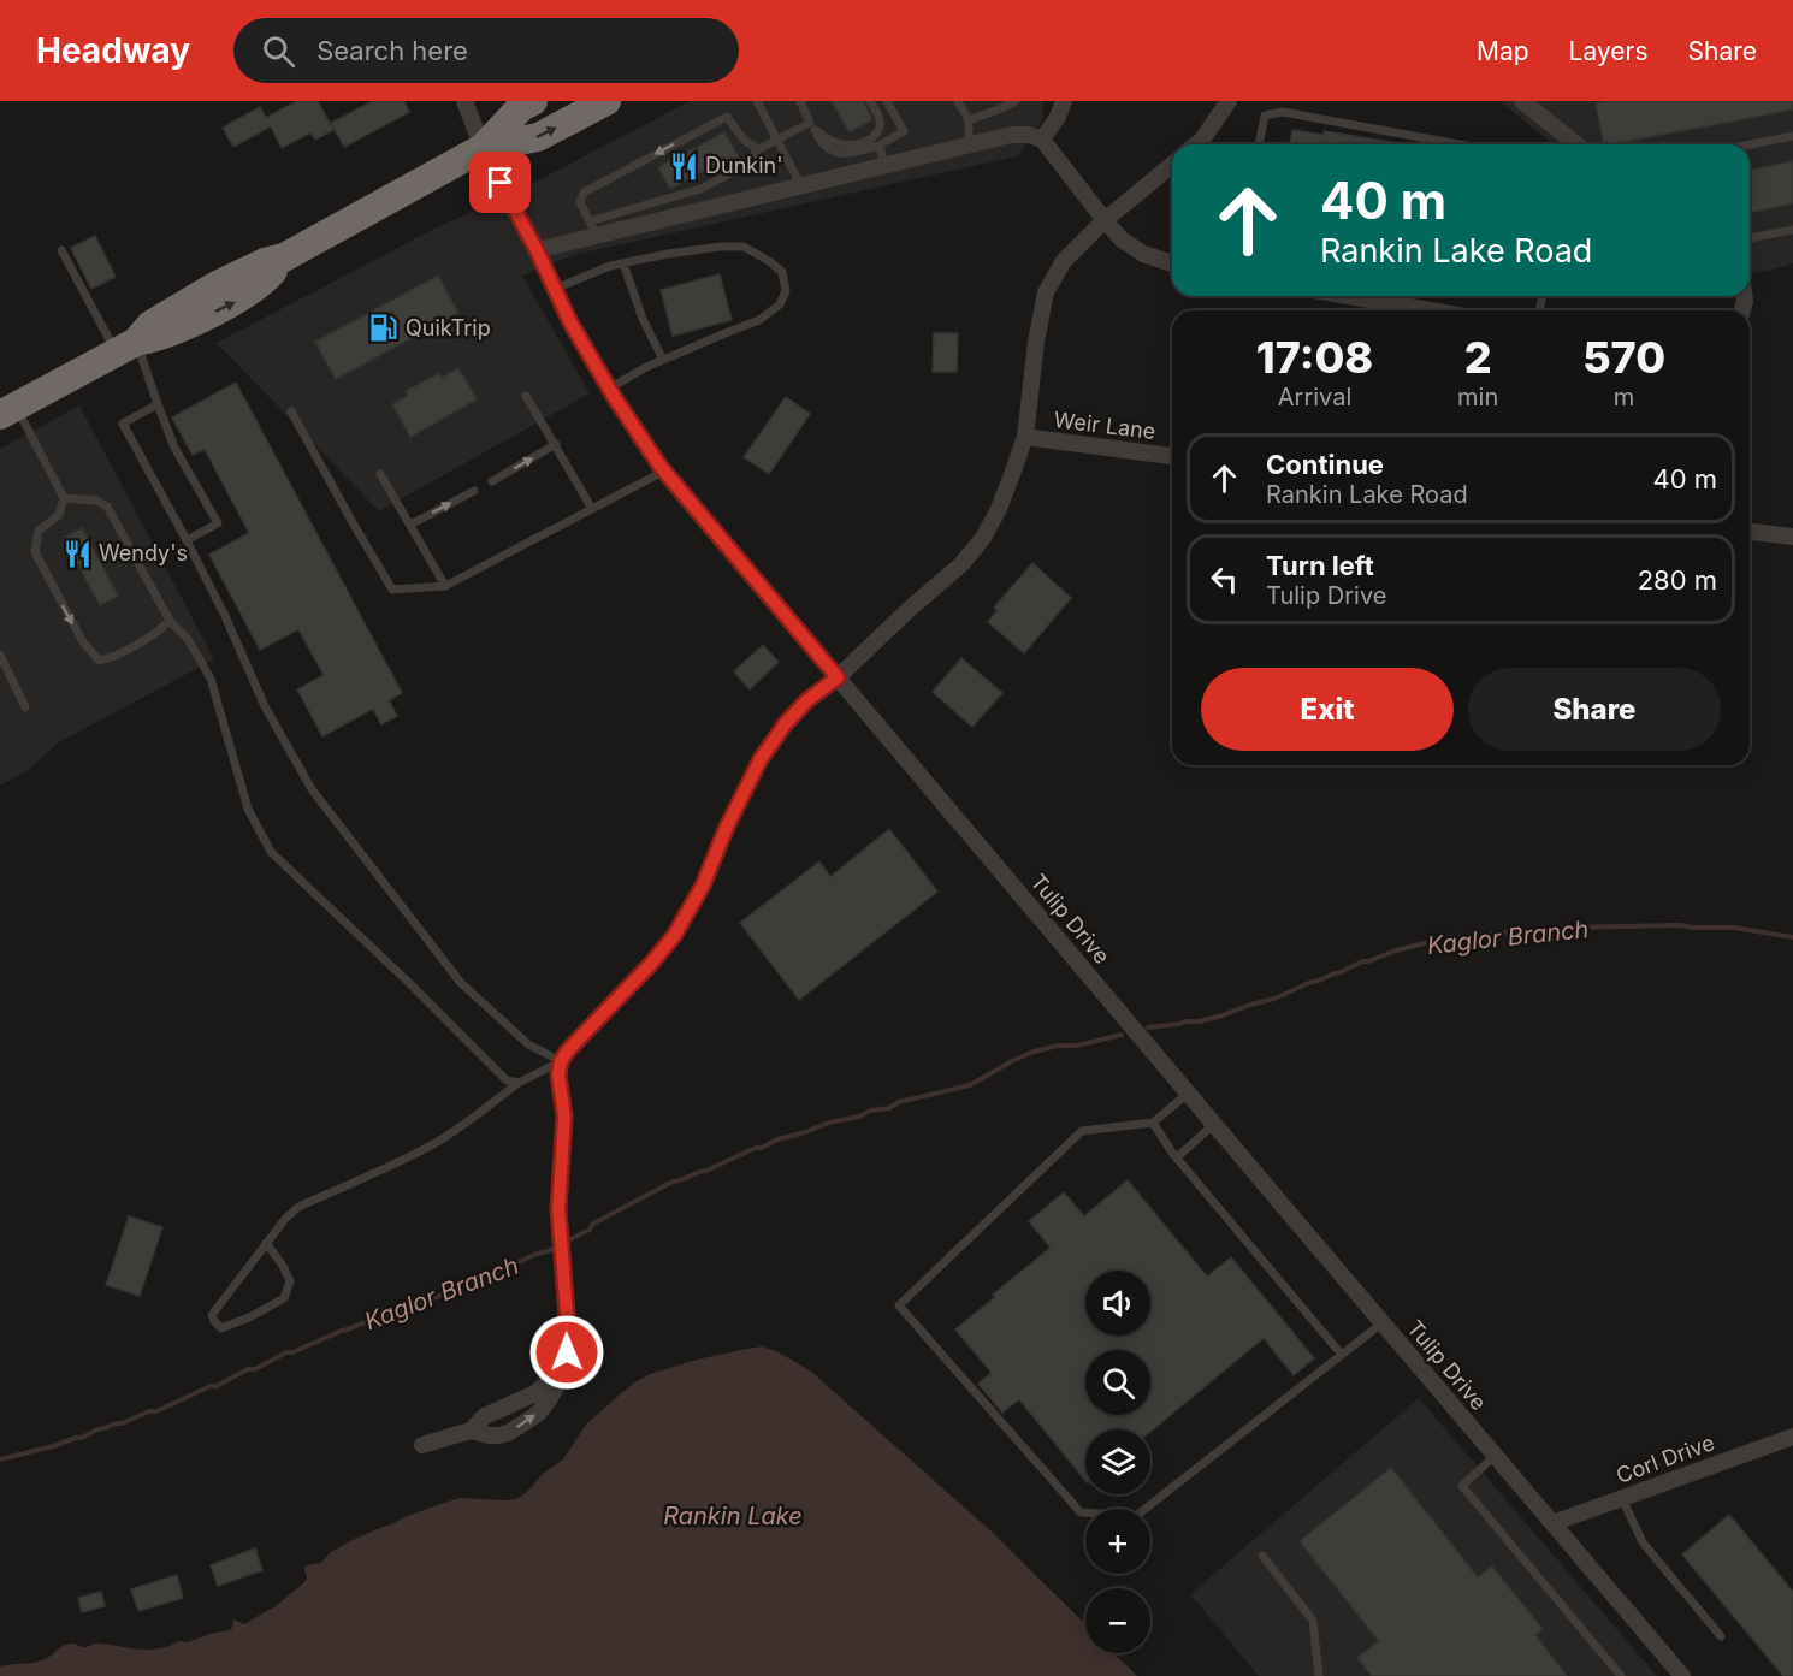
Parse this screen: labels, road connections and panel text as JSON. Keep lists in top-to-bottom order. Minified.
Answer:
{"streets":{"street":["Weir Lane","Tulip Drive","Corl Drive"]},"crossings":[["Tulip Drive","Corl Drive"]],"water":["Kaglor Branch","Rankin Lake"],"places":{"restaurant":["Dunkin'","Wendy's"],"fuel station":["QuikTrip"]},"page":{"header":"Headway","search":"Search here","nav":["Map","Layers","Share"],"turn":["40 m","Rankin Lake Road"],"eta":["17:08","Arrival","2","min","570","m"],"list":[{"name":"Continue","note":"Rankin Lake Road","value":"40 m"},{"name":"Turn left","note":"Tulip Drive","value":"280 m"}],"buttons":["Exit","Share"],"map_buttons":["+","−"]}}
